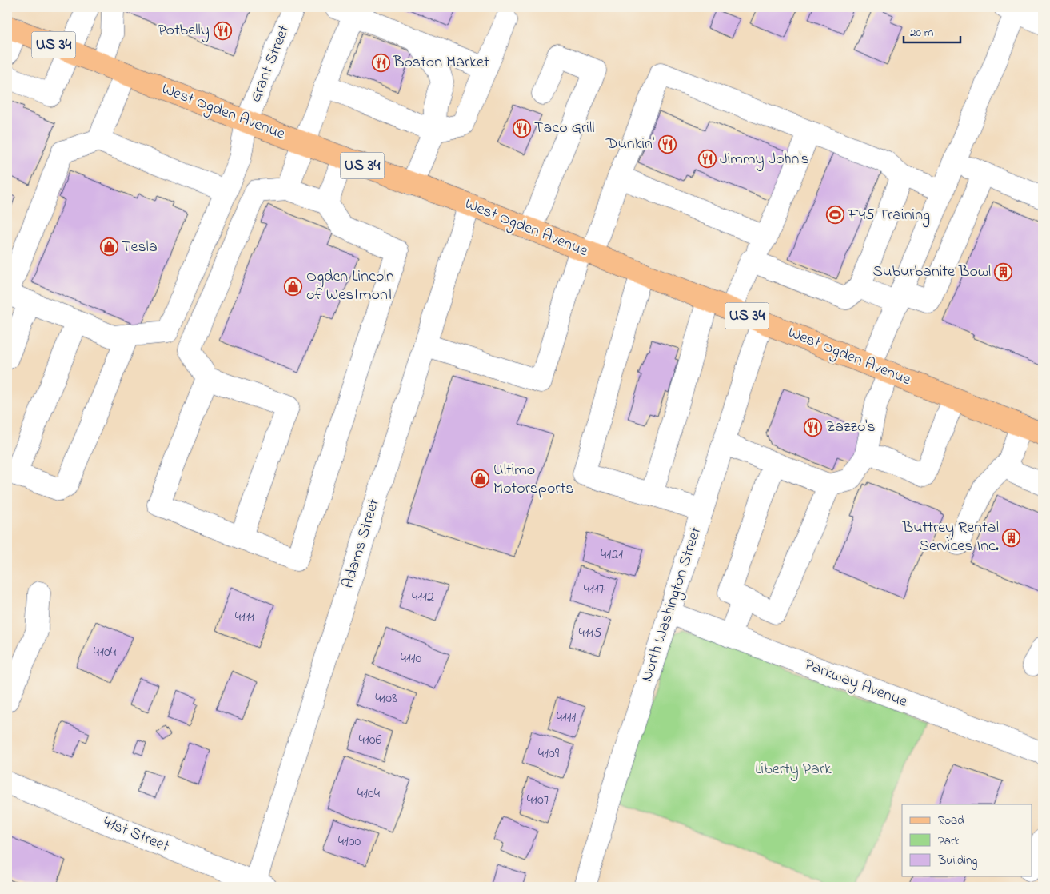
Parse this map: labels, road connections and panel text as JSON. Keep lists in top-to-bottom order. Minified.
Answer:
{"streets":{"main road":["US 34","West Ogden Avenue"],"street":["Grant Street","Adams Street","North Washington Street","Parkway Avenue","41st Street"]},"crossings":[["Grant Street","West Ogden Avenue"],["West Ogden Avenue","Adams Street"],["West Ogden Avenue","North Washington Street"],["Adams Street","41st Street"],["North Washington Street","Parkway Avenue"]],"parks":["Liberty Park"],"places":{"restaurant":["Potbelly","Boston Market","Taco Grill","Dunkin'","Jimmy John's","Zazzo's"],"sports":["F45 Training"],"shop":["Tesla","Ogden Lincoln of Westmont","Ultimo Motorsports"],"building":["Suburbanite Bowl","Buttrey Rental Services Inc."]},"house_numbers":["4121","4117","4112","4111","4115","4104","4110","4108","4111","4106","4109","4104","4107","4100"],"legend":["Road","Park","Building"],"scale_bar":"20 m"}
